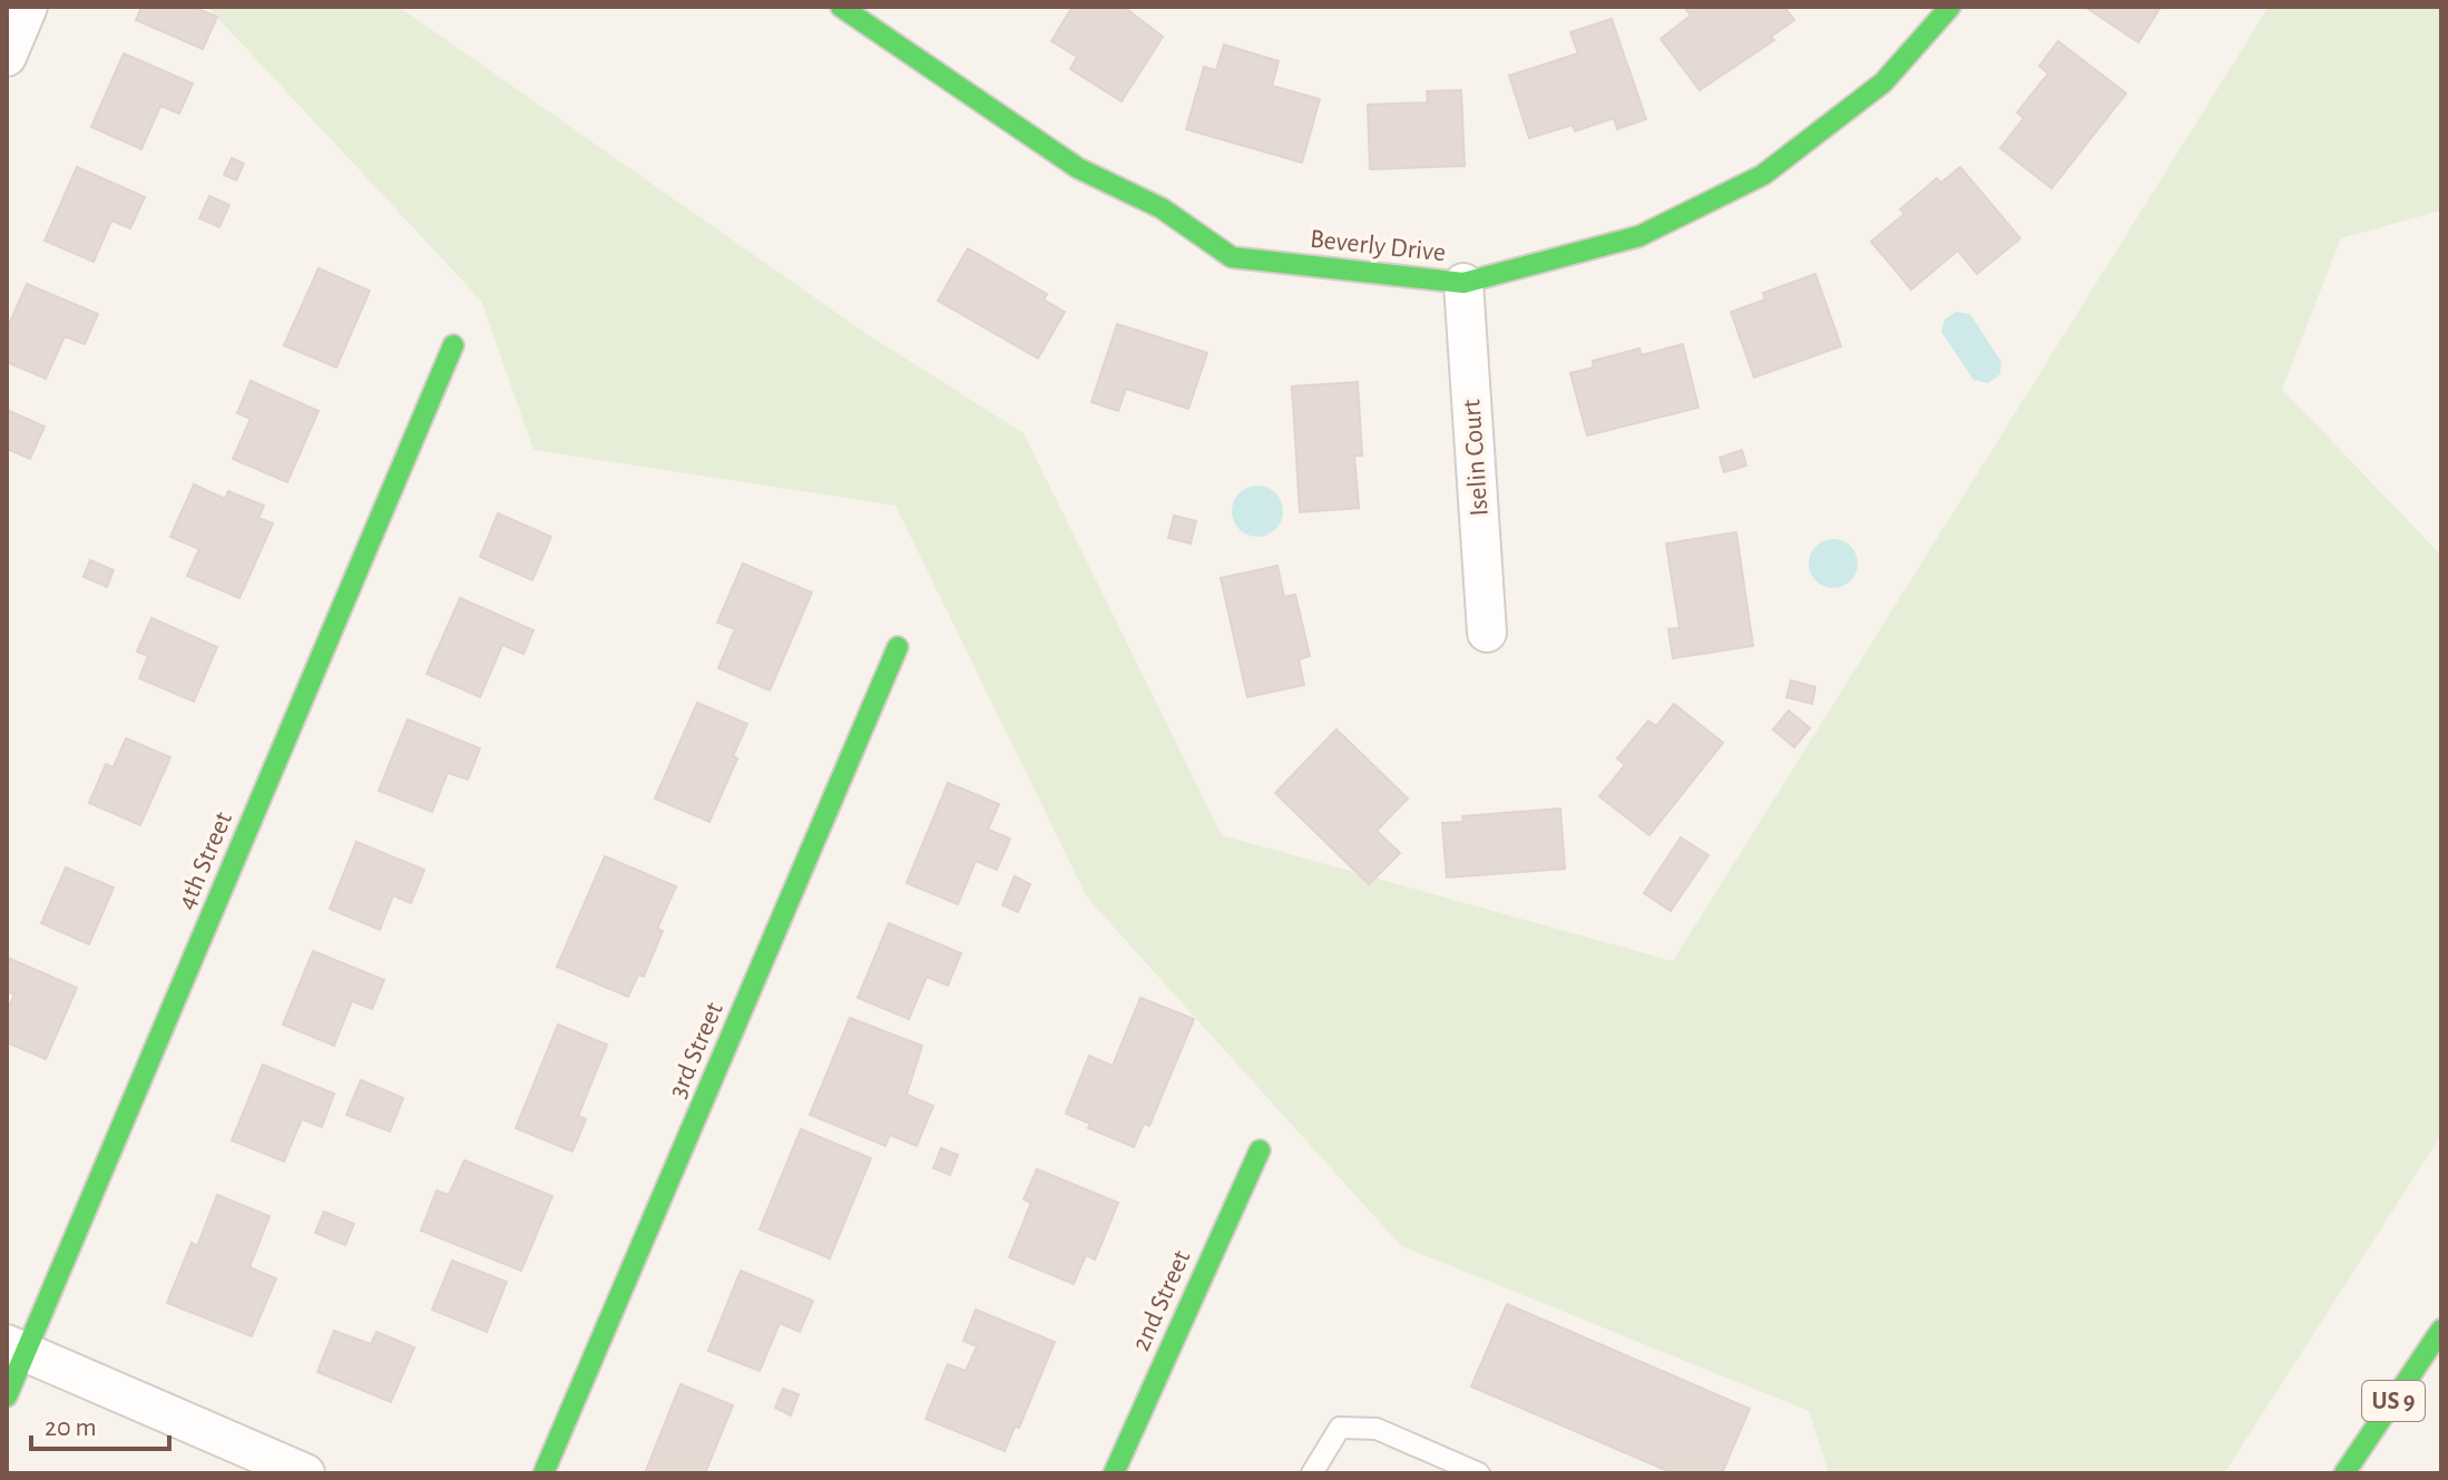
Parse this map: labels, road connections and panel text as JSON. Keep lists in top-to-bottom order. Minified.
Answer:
{"streets":{"main road":["Beverly Drive","4th Street","3rd Street","2nd Street","US 9"],"street":["Iselin Court"]},"crossings":[["Beverly Drive","Iselin Court"]],"scale_bar":"20 m"}
